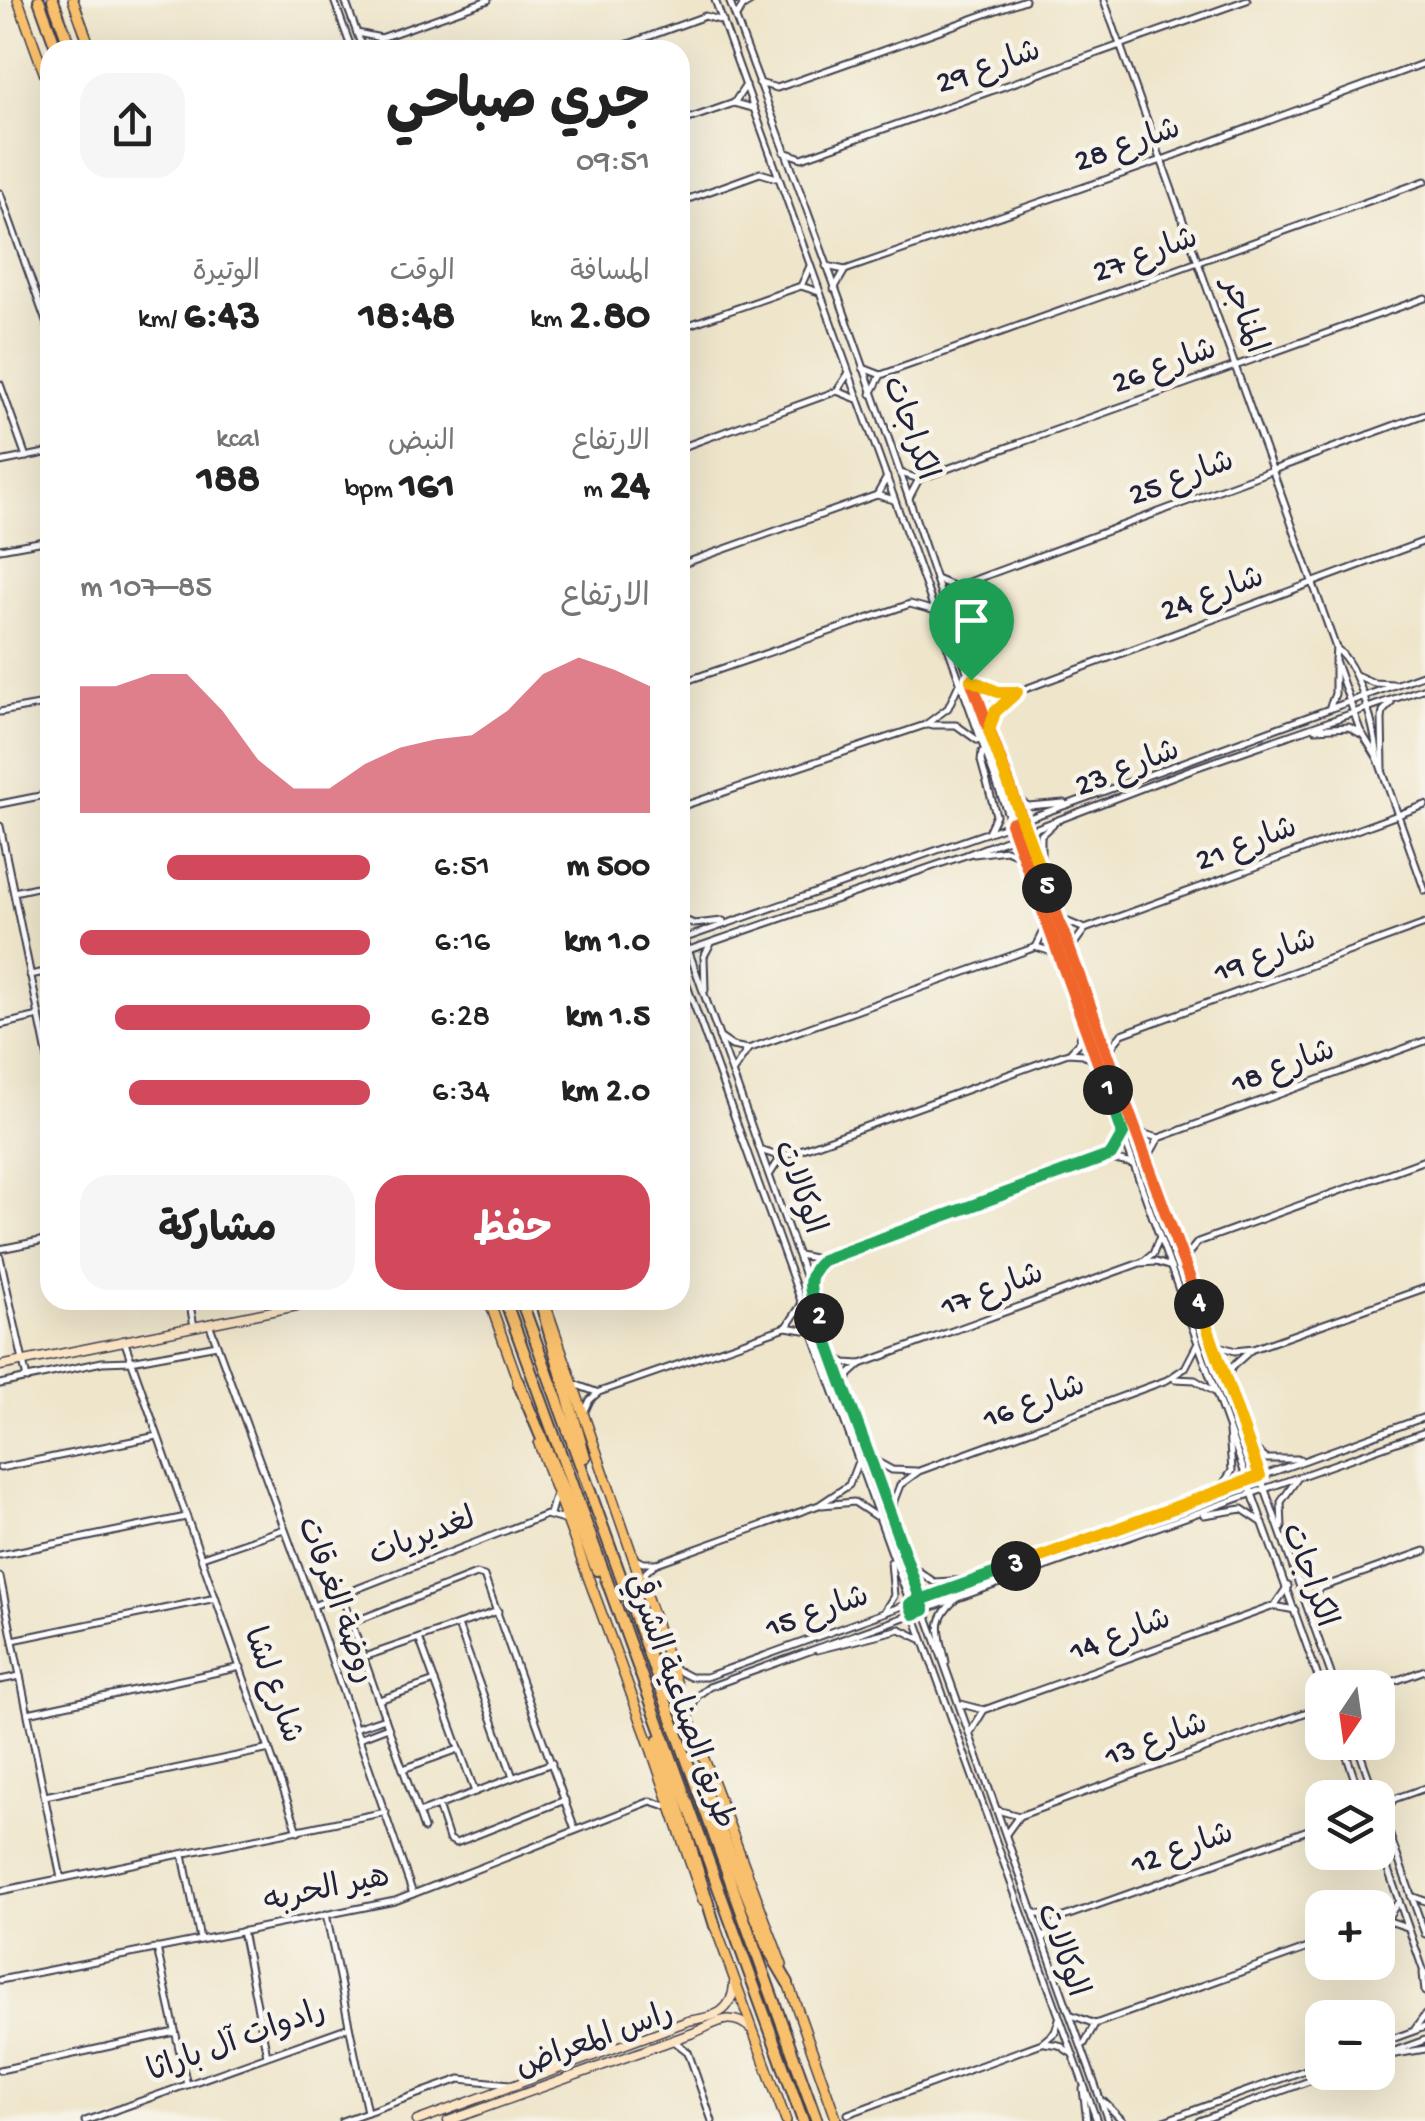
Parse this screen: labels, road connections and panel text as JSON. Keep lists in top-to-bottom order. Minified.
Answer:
{"streets":{"highway":["طريق الصناعية الشرقي"],"street":["شارع 29","شارع 28","شارع 27","المناجر","شارع 26","الكراجات","شارع 25","شارع 24","شارع 23","شارع 21","شارع 19","شارع 18","الوكالات","شارع 17","شارع 16","لغديريات","روضة الغرقات","شارع 15","شارع 14","شارع لشا","شارع 13","شارع 12","هير الحربه","راس المعراض","رادوات آل باراثا"]},"crossings":[["شارع 29","المناجر"],["شارع 28","المناجر"],["شارع 27","المناجر"],["المناجر","شارع 26"],["المناجر","شارع 25"],["المناجر","شارع 24"],["المناجر","شارع 23"],["المناجر","شارع 21"],["الكراجات","شارع 23"],["الكراجات","شارع 17"],["الكراجات","شارع 15"],["شارع 23","الوكالات"],["الوكالات","شارع 15"],["لغديريات","روضة الغرقات"],["روضة الغرقات","هير الحربه"],["شارع 15","طريق الصناعية الشرقي"],["طريق الصناعية الشرقي","راس المعراض"]],"north":"bottom","page":{"heading":["جري صباحي","09:51"],"stats":[["المسافة","2.80 km"],["الوقت","18:48"],["الوتيرة","6:43 /km"],["الارتفاع","24 m"],["النبض","161 bpm"],["kcal","188"]],"chart":["الارتفاع","85–107 m"],"list":[{"name":"500 m","note":"6:51"},{"name":"1.0 km","note":"6:16"},{"name":"1.5 km","note":"6:28"},{"name":"2.0 km","note":"6:34"}],"pins":["5","1","4","2","3"],"buttons":["حفظ","مشاركة"],"map_buttons":["+","−"]}}
